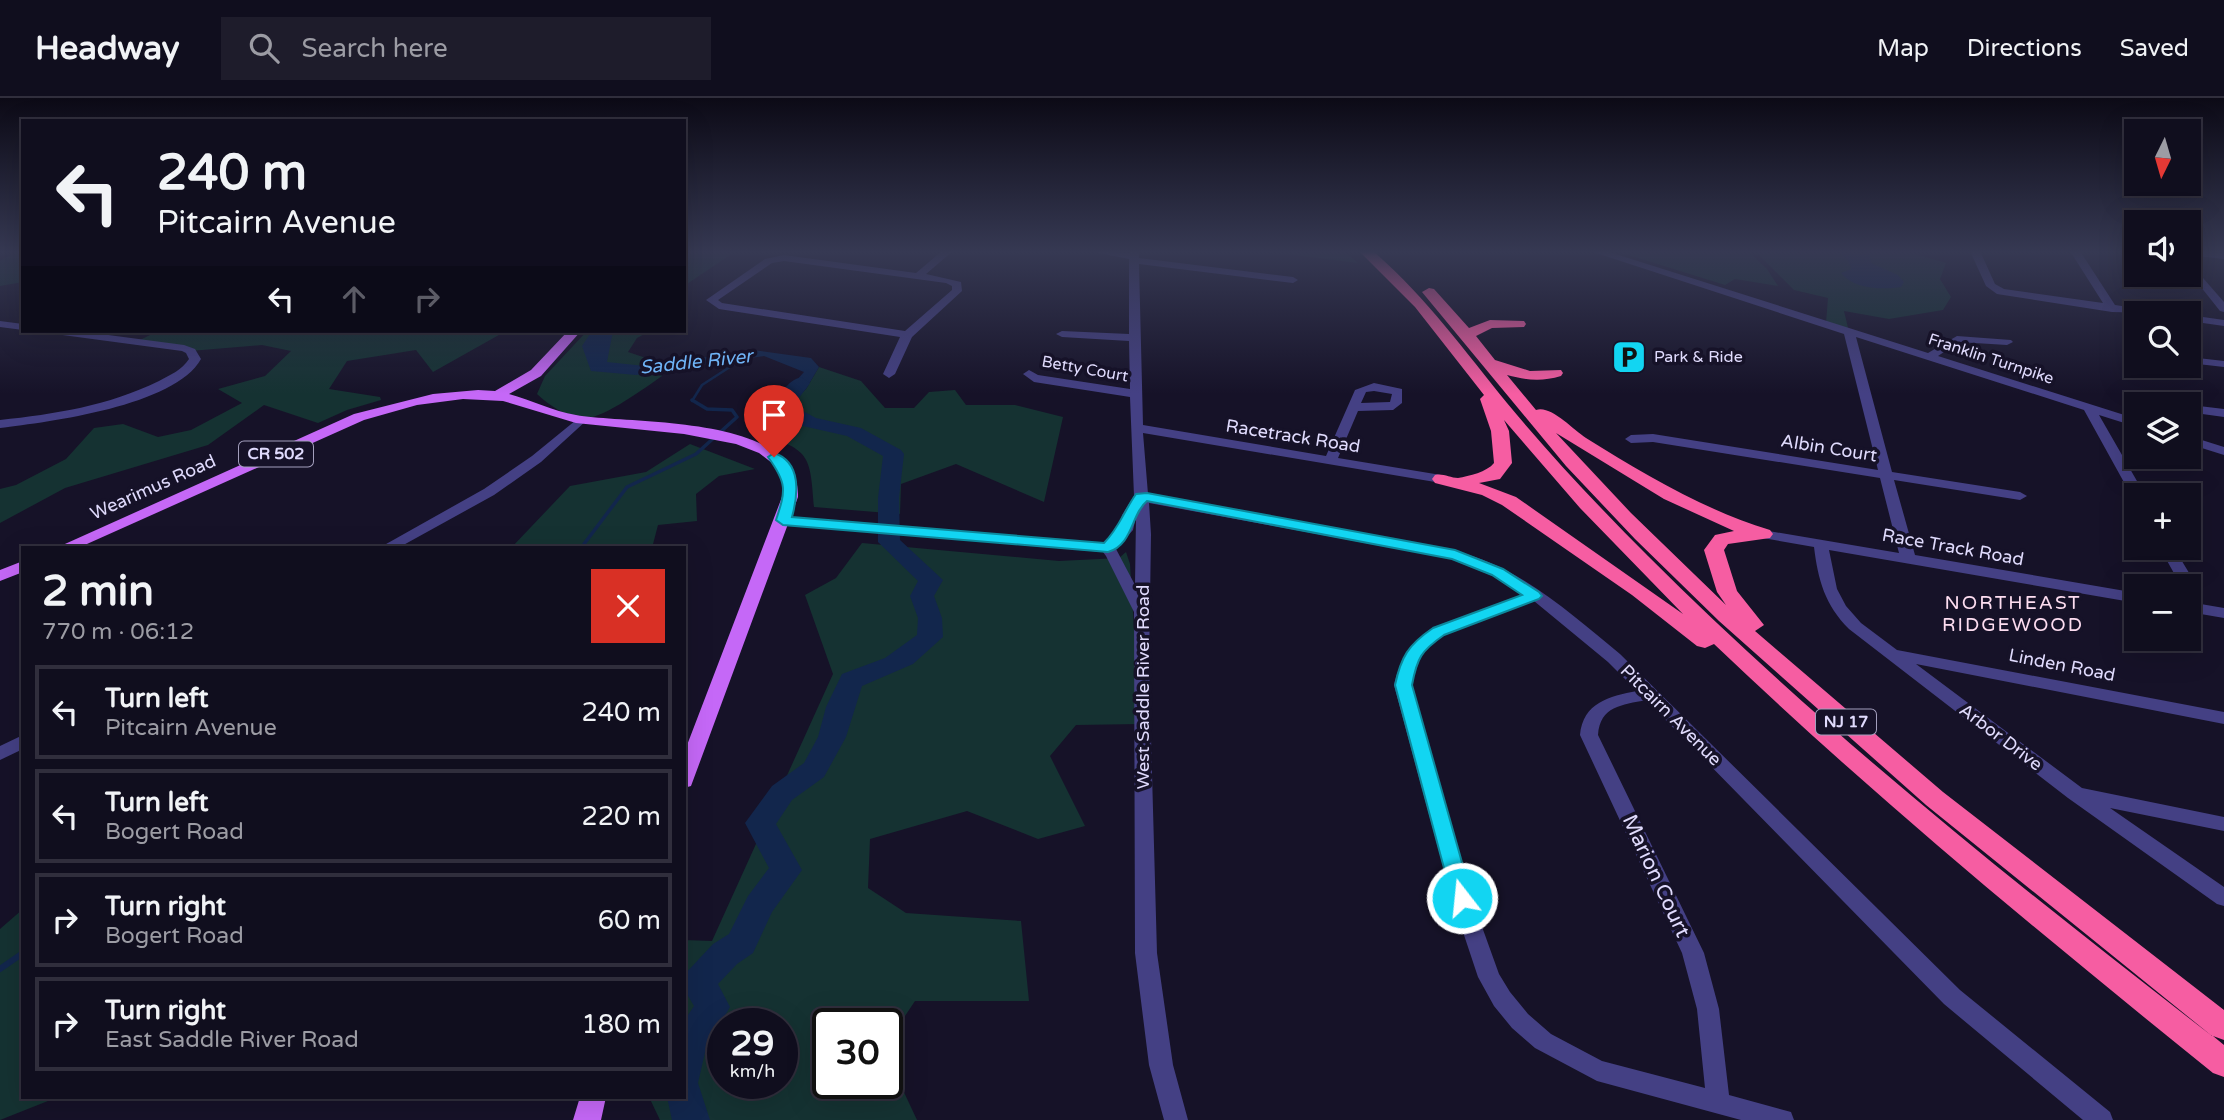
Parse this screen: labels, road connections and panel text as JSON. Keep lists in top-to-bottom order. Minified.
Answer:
{"streets":{"highway":["NJ 17"],"main road":["CR 502","Wearimus Road"],"street":["Franklin Turnpike","Betty Court","Racetrack Road","Albin Court","Race Track Road","Linden Road","West Saddle River Road","Pitcairn Avenue","Arbor Drive","Marion Court"]},"crossings":[["Betty Court","West Saddle River Road"],["Racetrack Road","West Saddle River Road"],["CR 502","Wearimus Road"],["Race Track Road","Arbor Drive"],["Linden Road","Arbor Drive"],["West Saddle River Road","Pitcairn Avenue"],["Pitcairn Avenue","Marion Court"]],"districts":["NORTHEAST RIDGEWOOD"],"water":["Saddle River"],"places":{"parking":["Park & Ride"]},"north":"bottom","page":{"header":"Headway","search":"Search here","nav":["Map","Directions","Saved"],"map_buttons":["+","−"],"turn":["240 m","Pitcairn Avenue"],"heading":["2 min","770 m · 06:12"],"list":[{"name":"Turn left","note":"Pitcairn Avenue","value":"240 m"},{"name":"Turn left","note":"Bogert Road","value":"220 m"},{"name":"Turn right","note":"Bogert Road","value":"60 m"},{"name":"Turn right","note":"East Saddle River Road","value":"180 m"}],"speed":"29 km/h","limit":"30"}}
